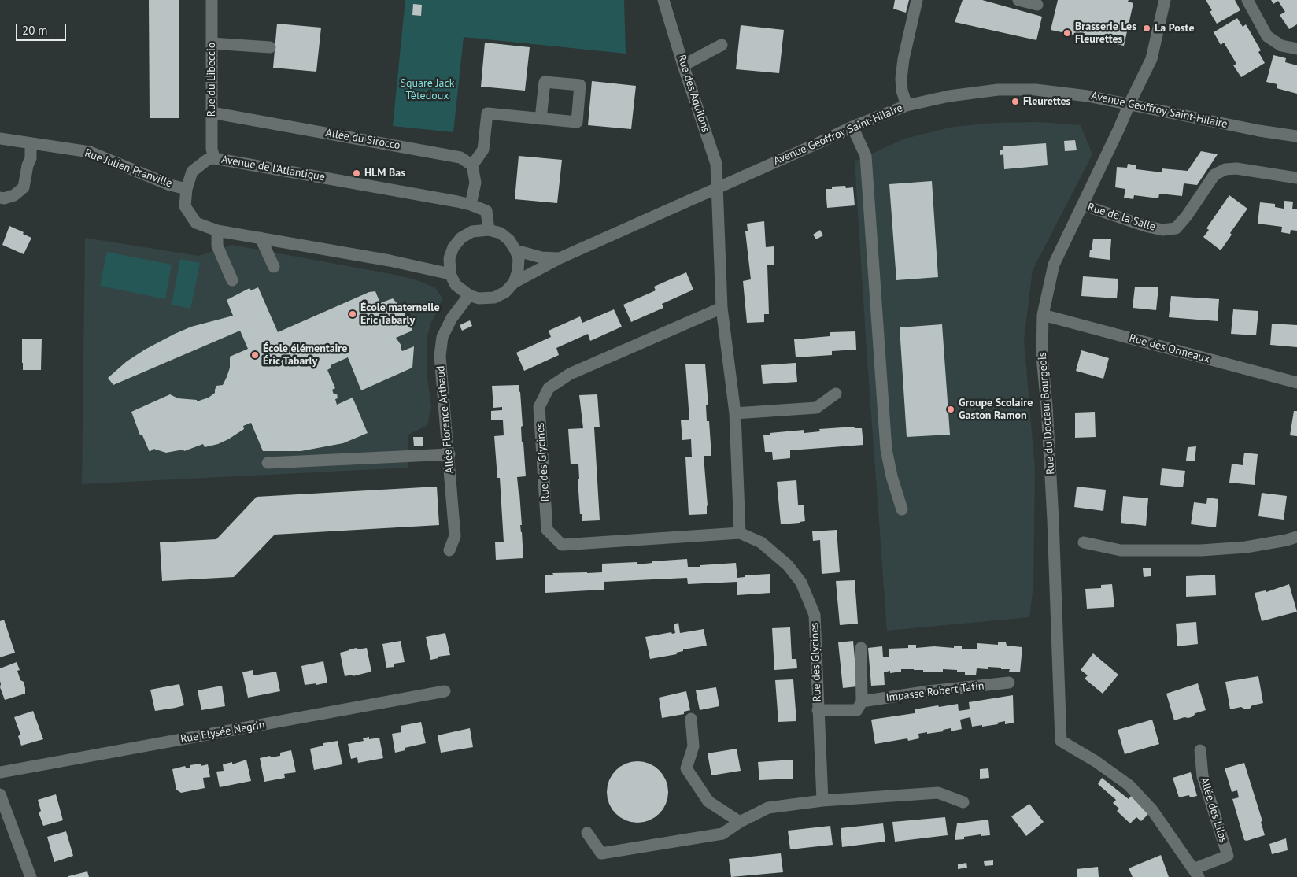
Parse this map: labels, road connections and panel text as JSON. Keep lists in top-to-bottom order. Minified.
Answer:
{"streets":{"street":["Rue du Libeccio","Rue des Aquilons","Avenue Geoffroy Saint-Hilaire","Allée du Sirocco","Rue Julien Pranville","Avenue de l'Atlantique","Rue de la Salle","Rue des Ormeaux","Rue du Docteur Bourgeois","Allée Florence Arthaud","Rue des Glycines","Impasse Robert Tatin","Rue Elysée Negrin","Allée des Lilas"]},"crossings":[["Rue du Libeccio","Allée du Sirocco"],["Rue du Libeccio","Avenue de l'Atlantique"],["Rue des Aquilons","Avenue Geoffroy Saint-Hilaire"],["Avenue Geoffroy Saint-Hilaire","Avenue de l'Atlantique"],["Avenue Geoffroy Saint-Hilaire","Rue du Docteur Bourgeois"],["Avenue Geoffroy Saint-Hilaire","Allée Florence Arthaud"],["Rue Julien Pranville","Avenue de l'Atlantique"],["Avenue de l'Atlantique","Allée Florence Arthaud"],["Rue de la Salle","Rue du Docteur Bourgeois"],["Rue des Ormeaux","Rue du Docteur Bourgeois"],["Rue du Docteur Bourgeois","Allée des Lilas"],["Rue des Glycines","Impasse Robert Tatin"]],"parks":["Square Jack Têtedoux"],"places":["La Poste","Brasserie Les Fleurettes","Fleurettes","HLM Bas","École maternelle Eric Tabarly","École élémentaire Éric Tabarly","Groupe Scolaire Gaston Ramon"],"scale_bar":"20 m"}
